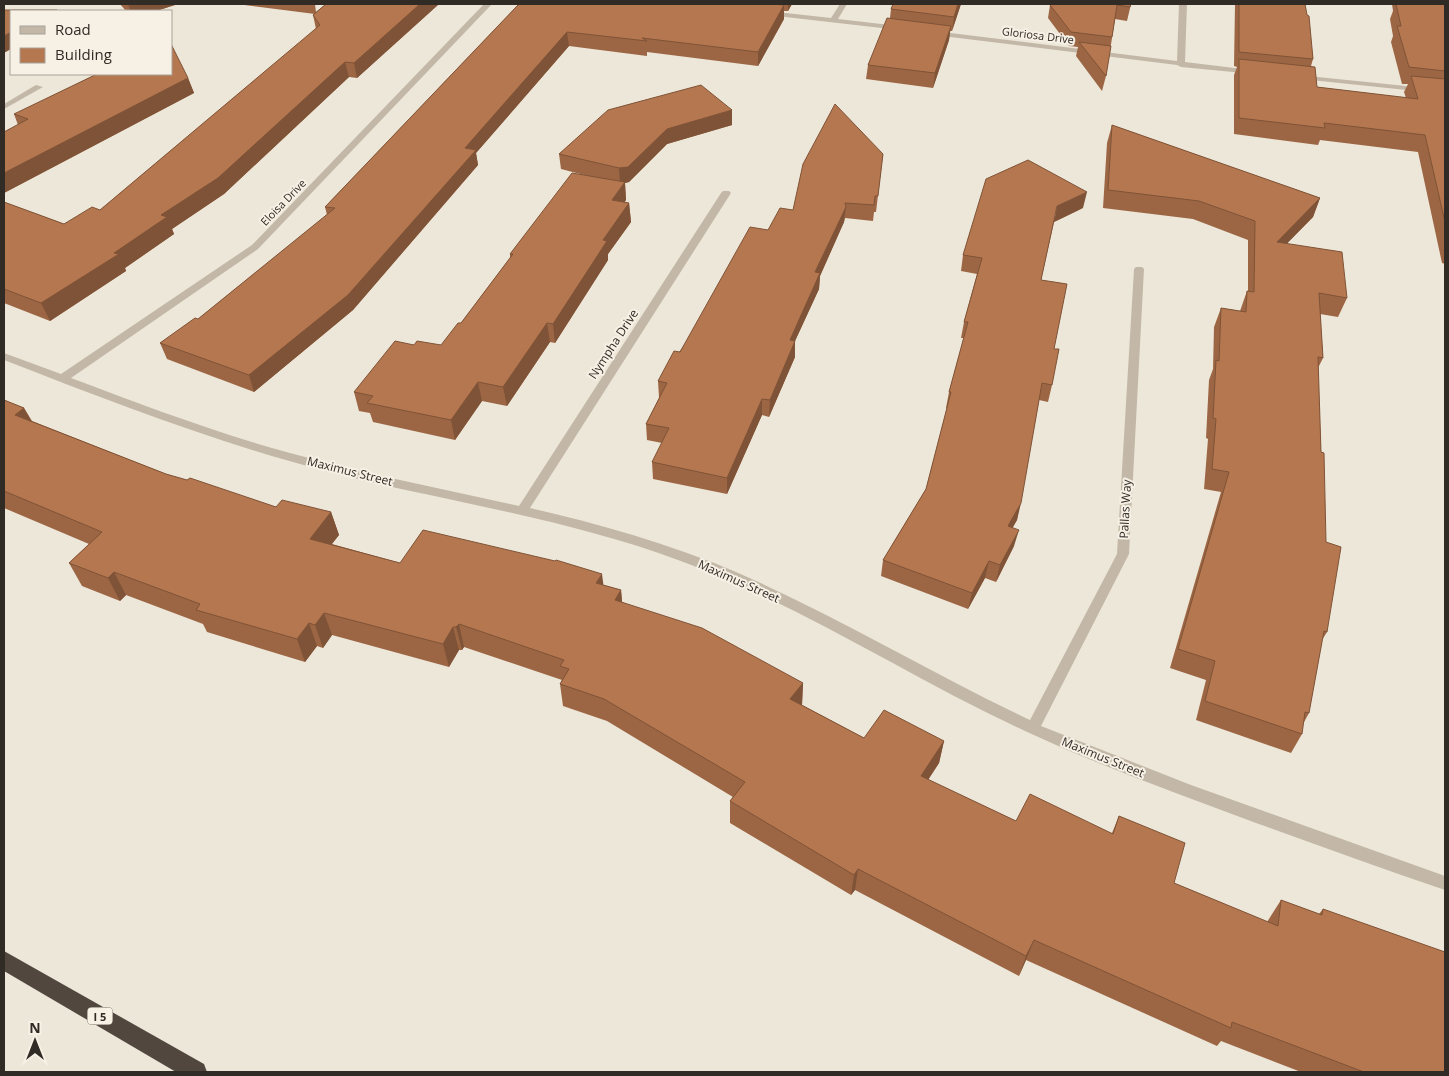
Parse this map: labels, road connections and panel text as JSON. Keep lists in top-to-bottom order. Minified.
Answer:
{"streets":{"highway":["I 5"],"street":["Gloriosa Drive","Eloisa Drive","Nympha Drive","Maximus Street","Pallas Way"]},"crossings":[["Eloisa Drive","Maximus Street"],["Nympha Drive","Maximus Street"],["Maximus Street","Pallas Way"]],"legend":["Road","Building"],"north":"top"}
